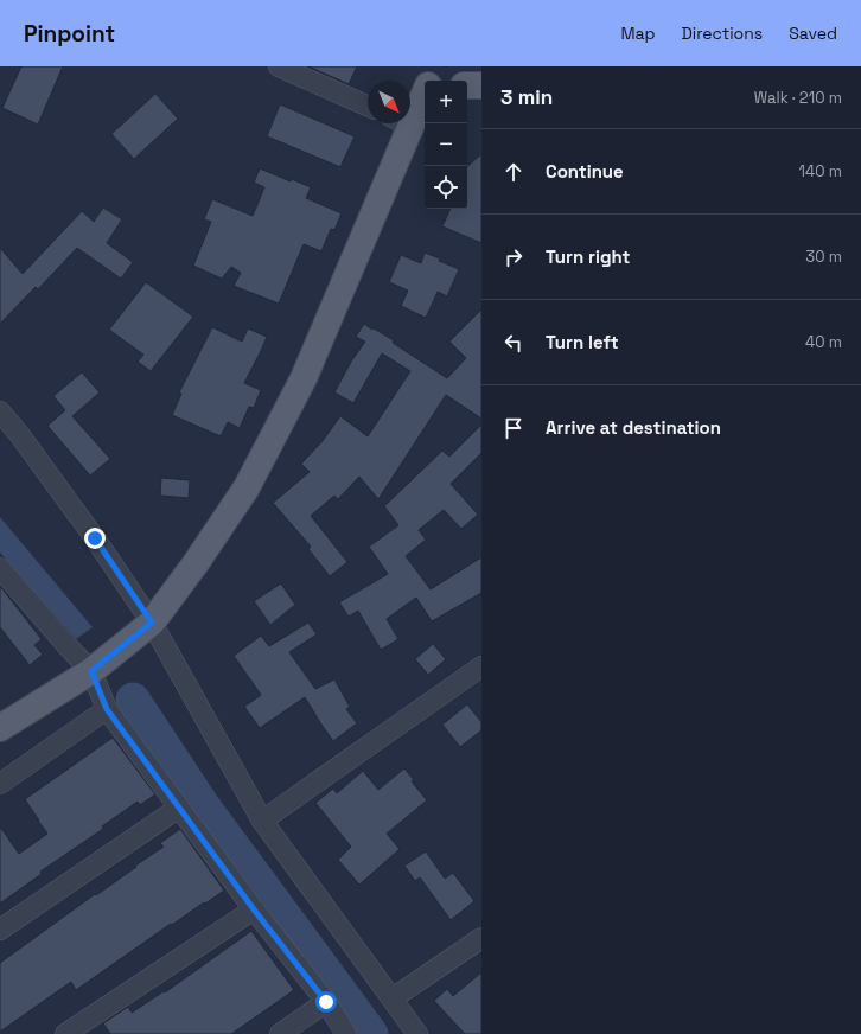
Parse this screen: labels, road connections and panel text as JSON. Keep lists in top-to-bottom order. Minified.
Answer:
{"north":"bottom right","page":{"header":"Pinpoint","nav":["Map","Directions","Saved"],"heading":["3 min","Walk · 210 m"],"map_buttons":["+","−"],"list":[["Continue","140 m"],["Turn right","30 m"],["Turn left","40 m"],"Arrive at destination"]}}
